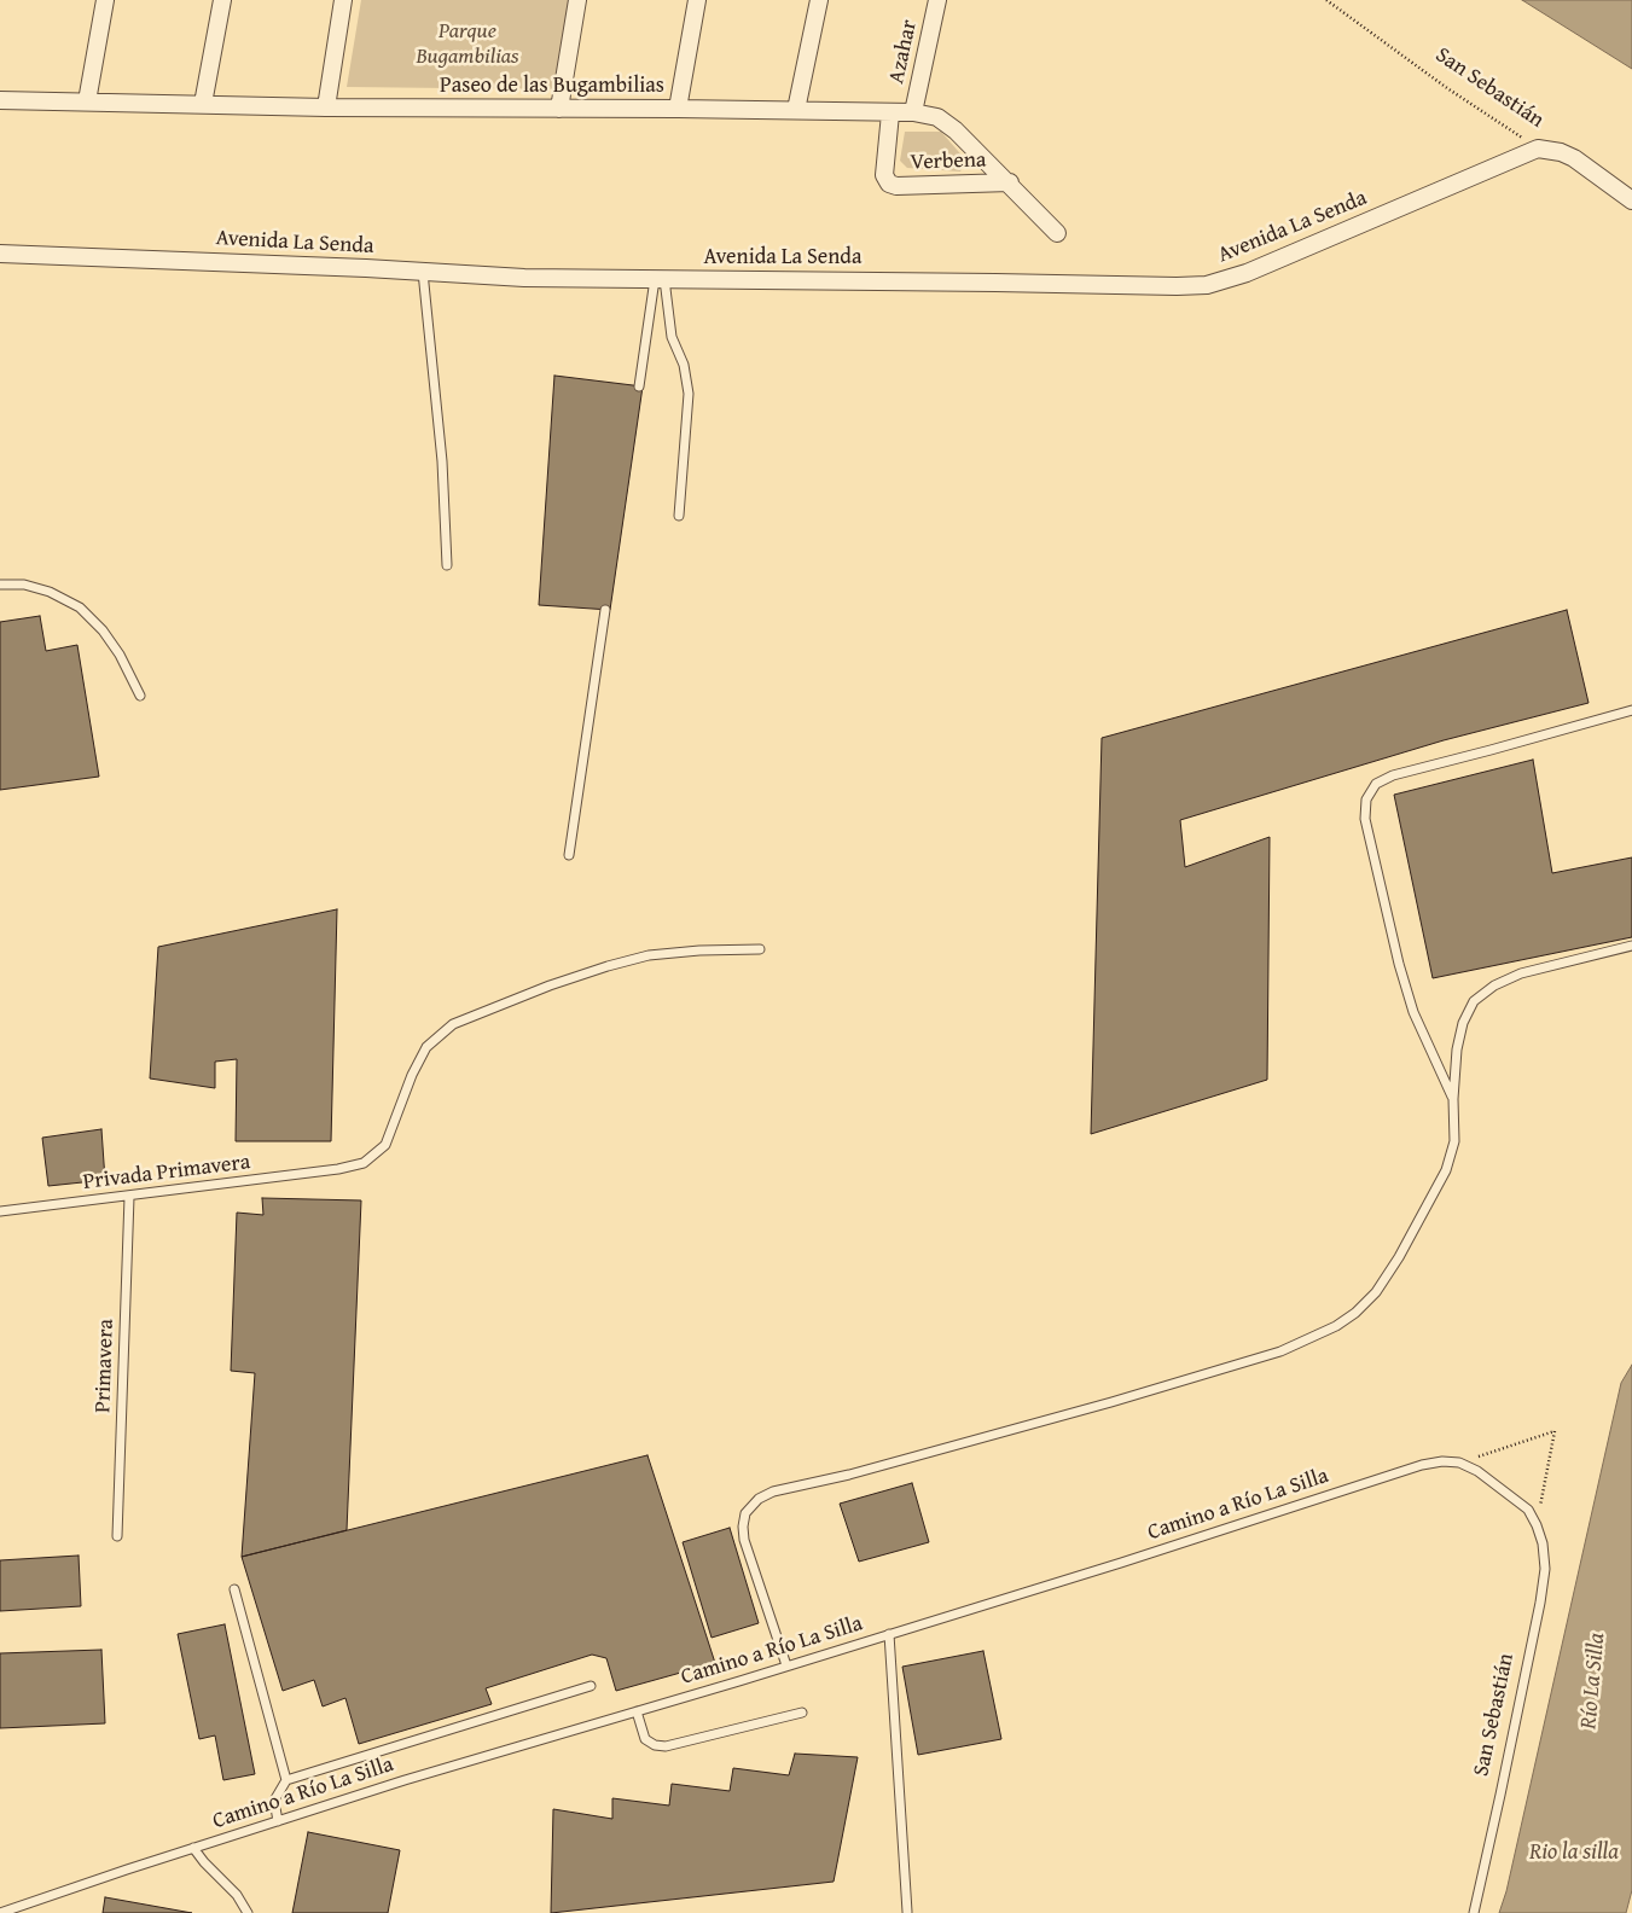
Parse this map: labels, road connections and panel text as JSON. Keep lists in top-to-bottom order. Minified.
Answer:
{"streets":{"street":["Azahar","Paseo de las Bugambilias","San Sebastián","Verbena","Avenida La Senda"],"lane":["Privada Primavera","Primavera","Camino a Río La Silla"]},"crossings":[["Azahar","Paseo de las Bugambilias"],["Paseo de las Bugambilias","Verbena"],["San Sebastián","Avenida La Senda"],["San Sebastián","Camino a Río La Silla"],["Privada Primavera","Primavera"]],"water":["Río La Silla","Rio la silla"],"parks":["Parque Bugambilias"]}
